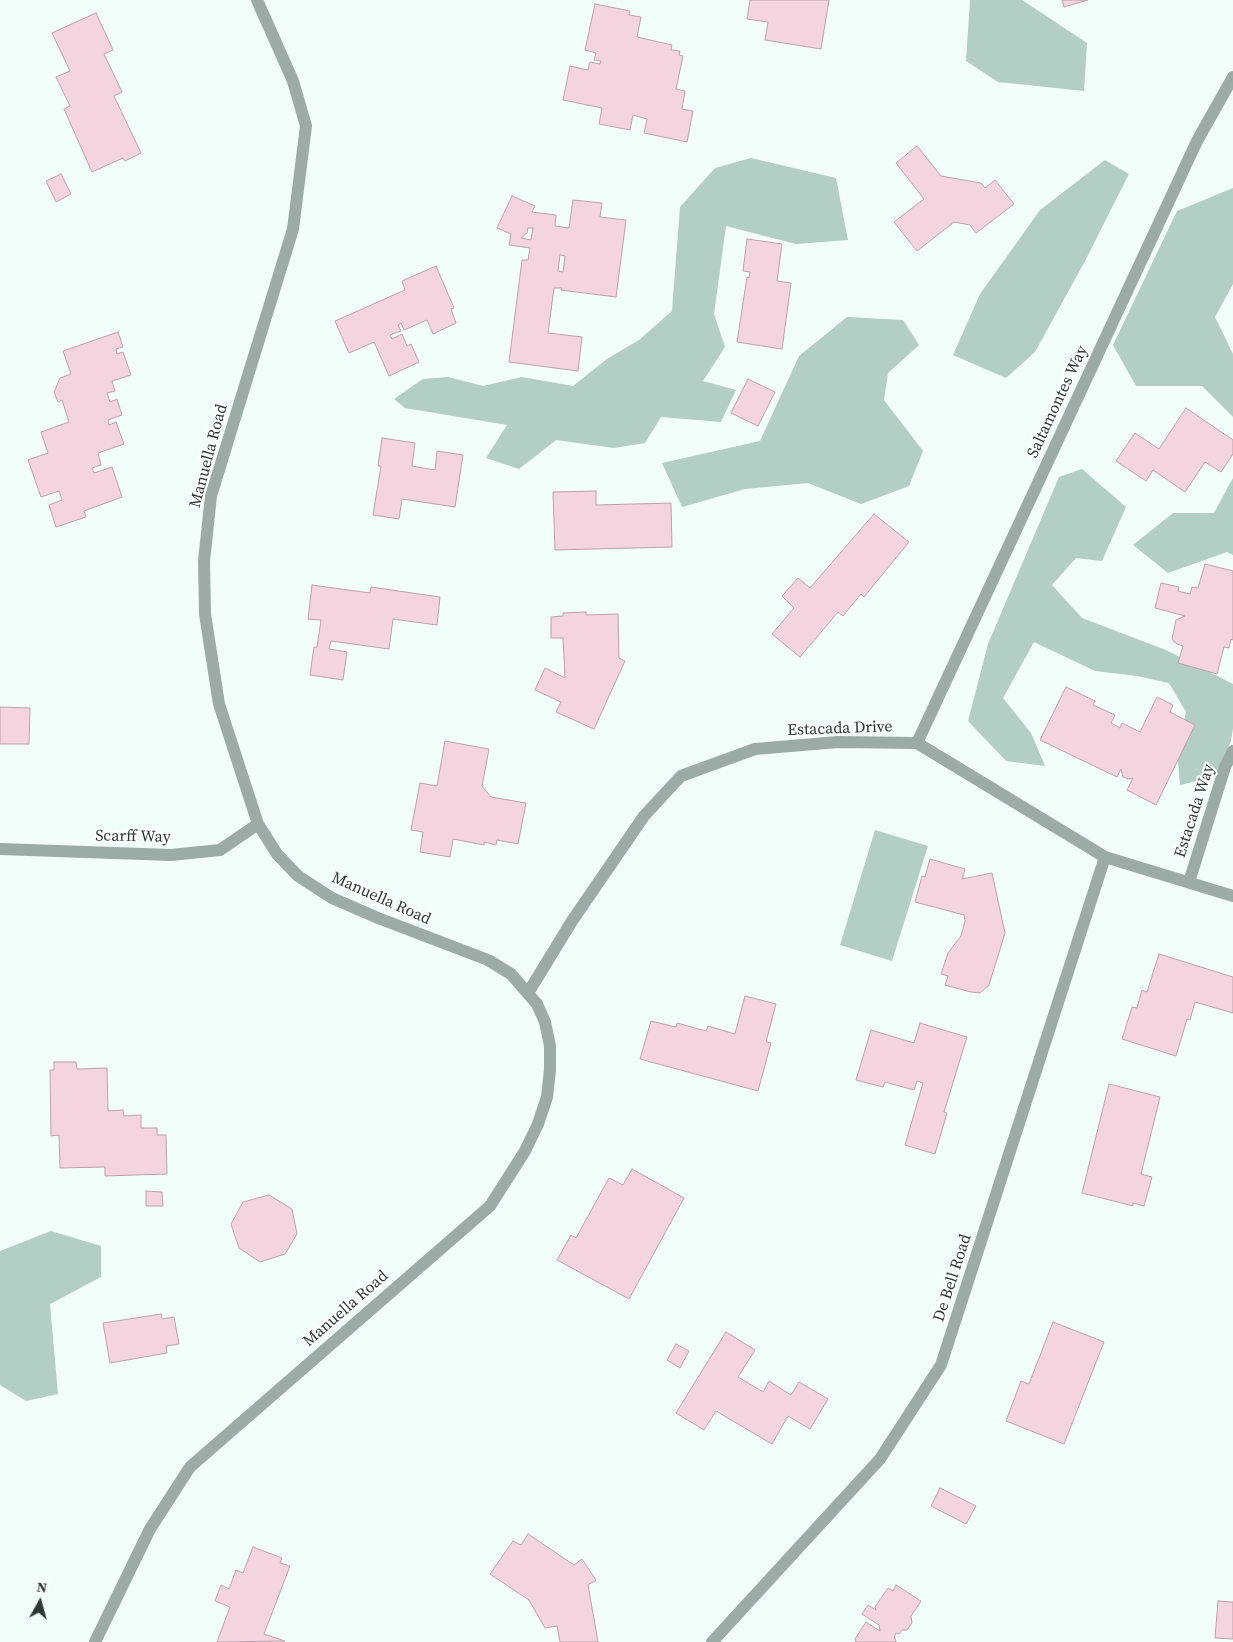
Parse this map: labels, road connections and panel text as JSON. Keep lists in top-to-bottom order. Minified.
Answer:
{"streets":{"street":["Saltamontes Way","Manuella Road","Estacada Drive","Estacada Way","Scarff Way","De Bell Road"]},"crossings":[["Saltamontes Way","Estacada Drive"],["Manuella Road","Estacada Drive"],["Manuella Road","Scarff Way"]],"north":"top"}
